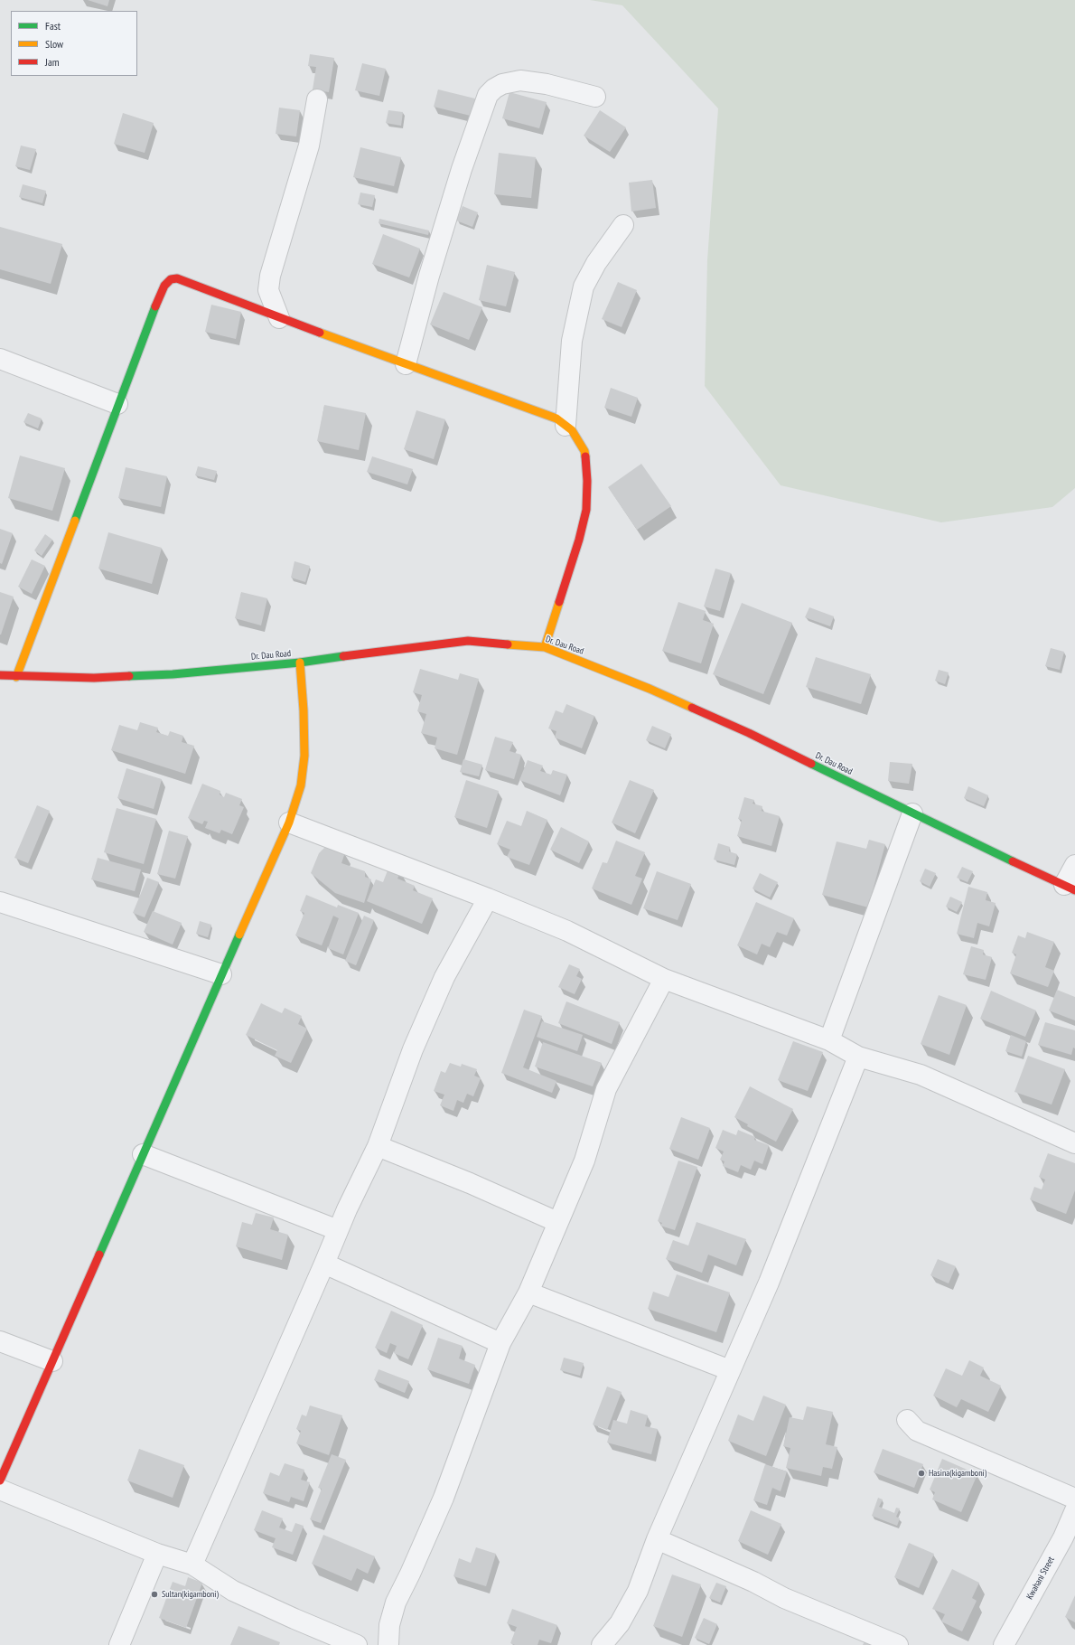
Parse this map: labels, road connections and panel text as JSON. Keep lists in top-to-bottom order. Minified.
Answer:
{"streets":{"street":["Dr. Dau Road","Kwahani Street"]},"places":["Hasina(kigamboni)","Sultan(kigamboni)"],"legend":["Fast","Slow","Jam"]}
